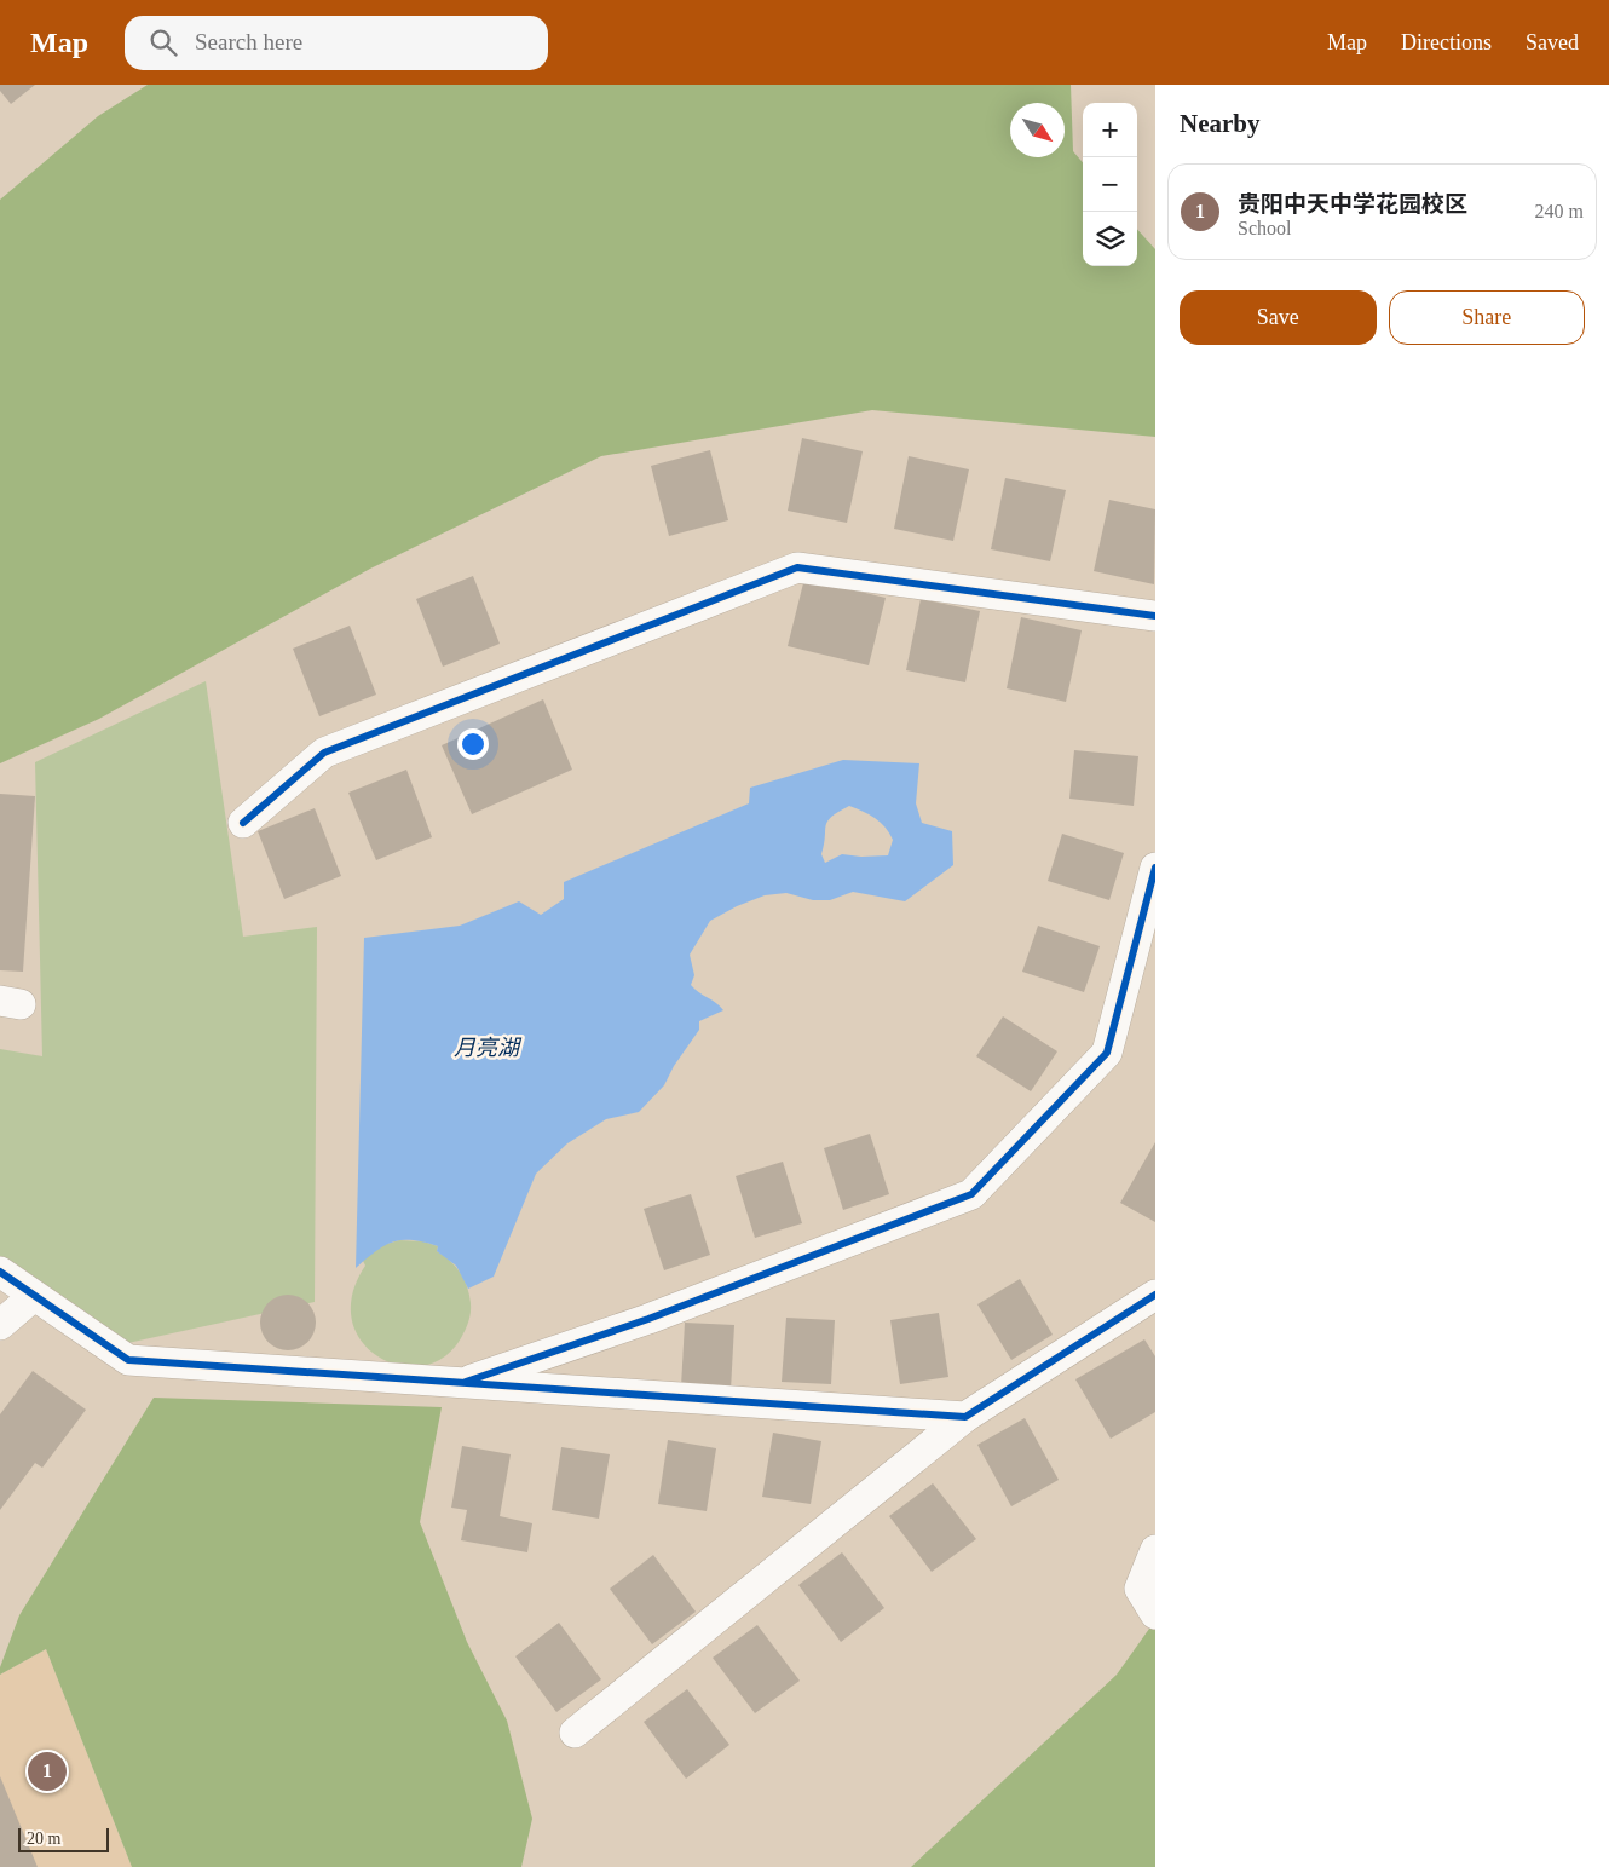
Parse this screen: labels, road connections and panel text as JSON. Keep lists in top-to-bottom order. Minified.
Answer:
{"water":["月亮湖"],"scale_bar":"20 m","north":"bottom right","page":{"header":"Map","search":"Search here","nav":["Map","Directions","Saved"],"heading":"Nearby","map_buttons":["+","−"],"list":[{"mark":"1","name":"贵阳中天中学花园校区","note":"School","value":"240 m"}],"buttons":["Save","Share"],"pins":"1","scale":"20 m"}}
